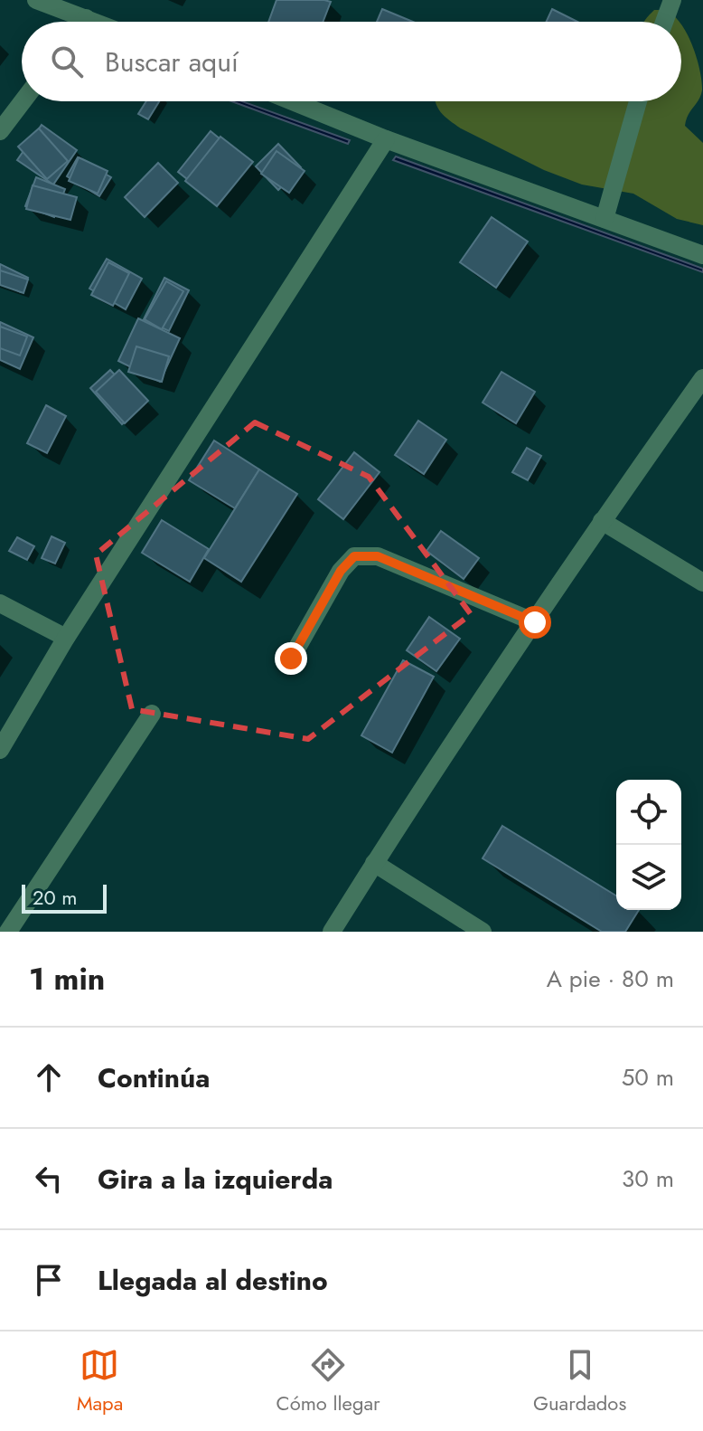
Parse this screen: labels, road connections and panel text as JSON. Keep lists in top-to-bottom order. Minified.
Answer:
{"scale_bar":"20 m","page":{"search":"Buscar aquí","scale":"20 m","heading":["1 min","A pie · 80 m"],"list":[["Continúa","50 m"],["Gira a la izquierda","30 m"],"Llegada al destino"],"nav":["Mapa","Cómo llegar","Guardados"]}}
